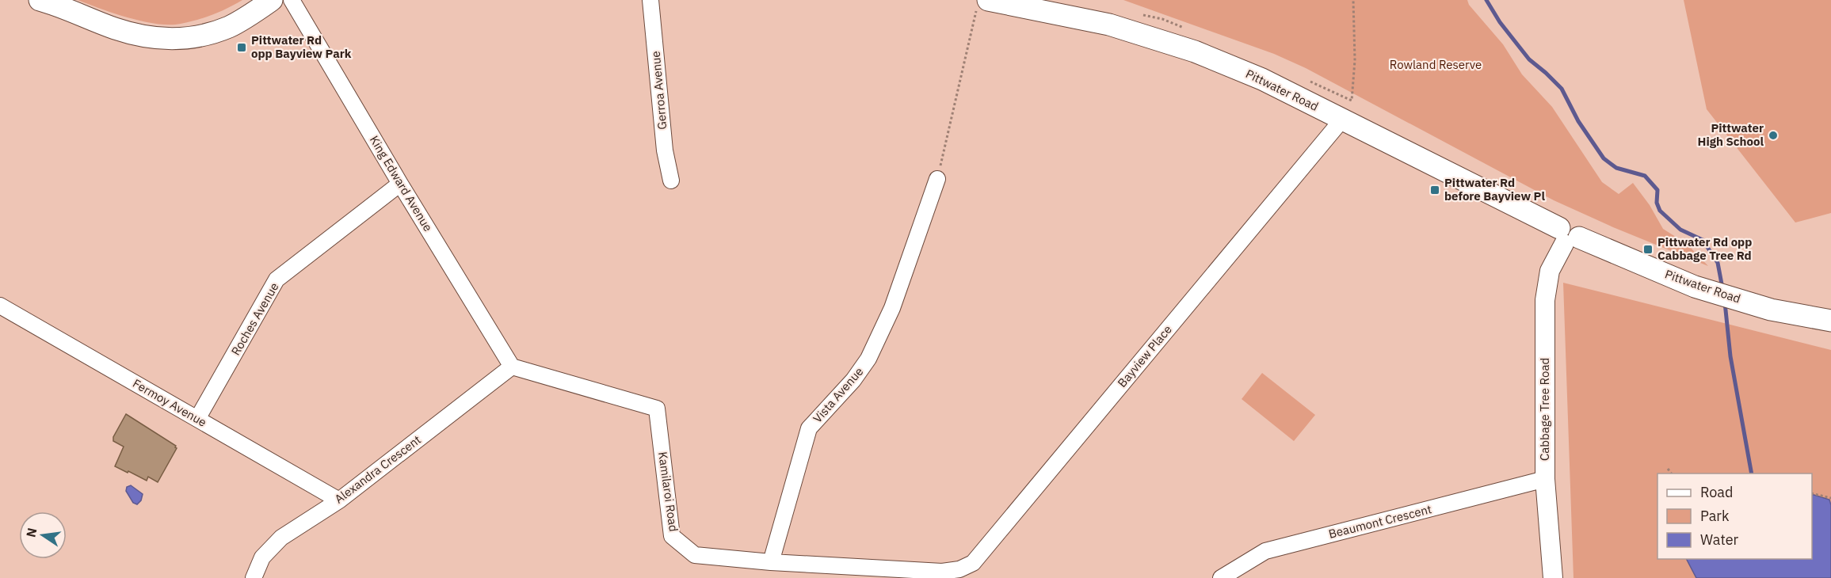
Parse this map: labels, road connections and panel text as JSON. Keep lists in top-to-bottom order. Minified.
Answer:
{"streets":{"main road":["Pittwater Road"],"street":["Gerroa Avenue","King Edward Avenue","Roches Avenue","Bayview Place","Vista Avenue","Fermoy Avenue","Cabbage Tree Road","Alexandra Crescent","Kamilaroi Road","Beaumont Crescent"]},"crossings":[["Pittwater Road","Bayview Place"],["Pittwater Road","Cabbage Tree Road"],["King Edward Avenue","Roches Avenue"],["King Edward Avenue","Alexandra Crescent"],["King Edward Avenue","Kamilaroi Road"],["Roches Avenue","Fermoy Avenue"],["Bayview Place","Kamilaroi Road"],["Vista Avenue","Kamilaroi Road"],["Fermoy Avenue","Alexandra Crescent"],["Cabbage Tree Road","Beaumont Crescent"],["Alexandra Crescent","Kamilaroi Road"]],"parks":["Rowland Reserve"],"places":{"transit":["Pittwater Rd opp Bayview Park","Pittwater Rd before Bayview Pl","Pittwater Rd opp Cabbage Tree Rd"],"other":["Pittwater High School"]},"legend":["Road","Park","Water"],"north":"left"}
